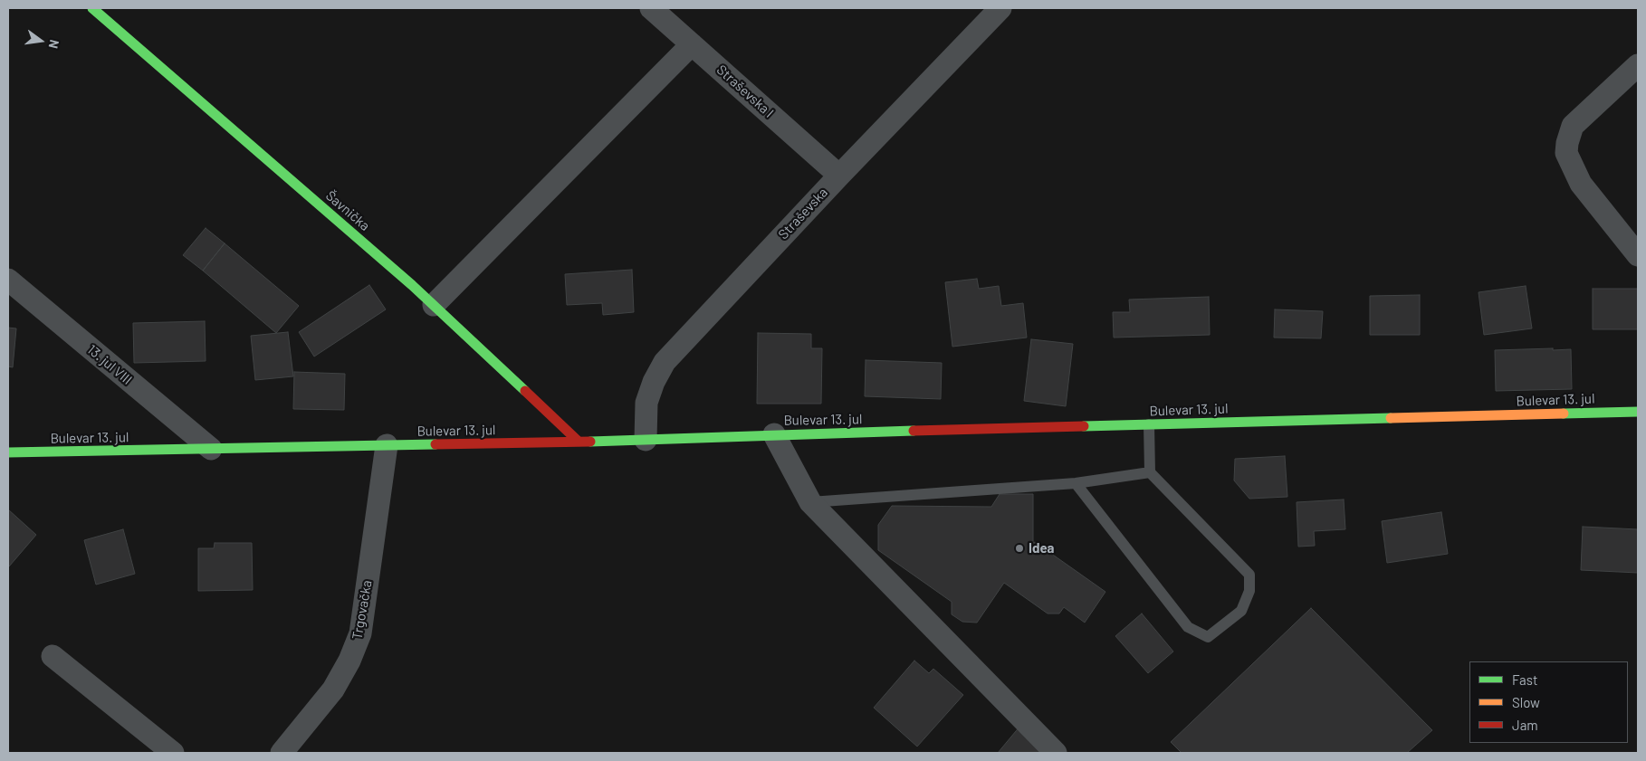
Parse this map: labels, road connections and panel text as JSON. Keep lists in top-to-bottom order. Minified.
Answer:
{"streets":{"street":["Straševska I","Šavnička","Straševska","13. jul VIII","Bulevar 13. jul","Trgovačka"]},"crossings":[["Straševska I","Straševska"],["Šavnička","Bulevar 13. jul"],["Straševska","Bulevar 13. jul"],["13. jul VIII","Bulevar 13. jul"],["Bulevar 13. jul","Trgovačka"]],"places":["Idea"],"legend":["Fast","Slow","Jam"],"north":"right"}
